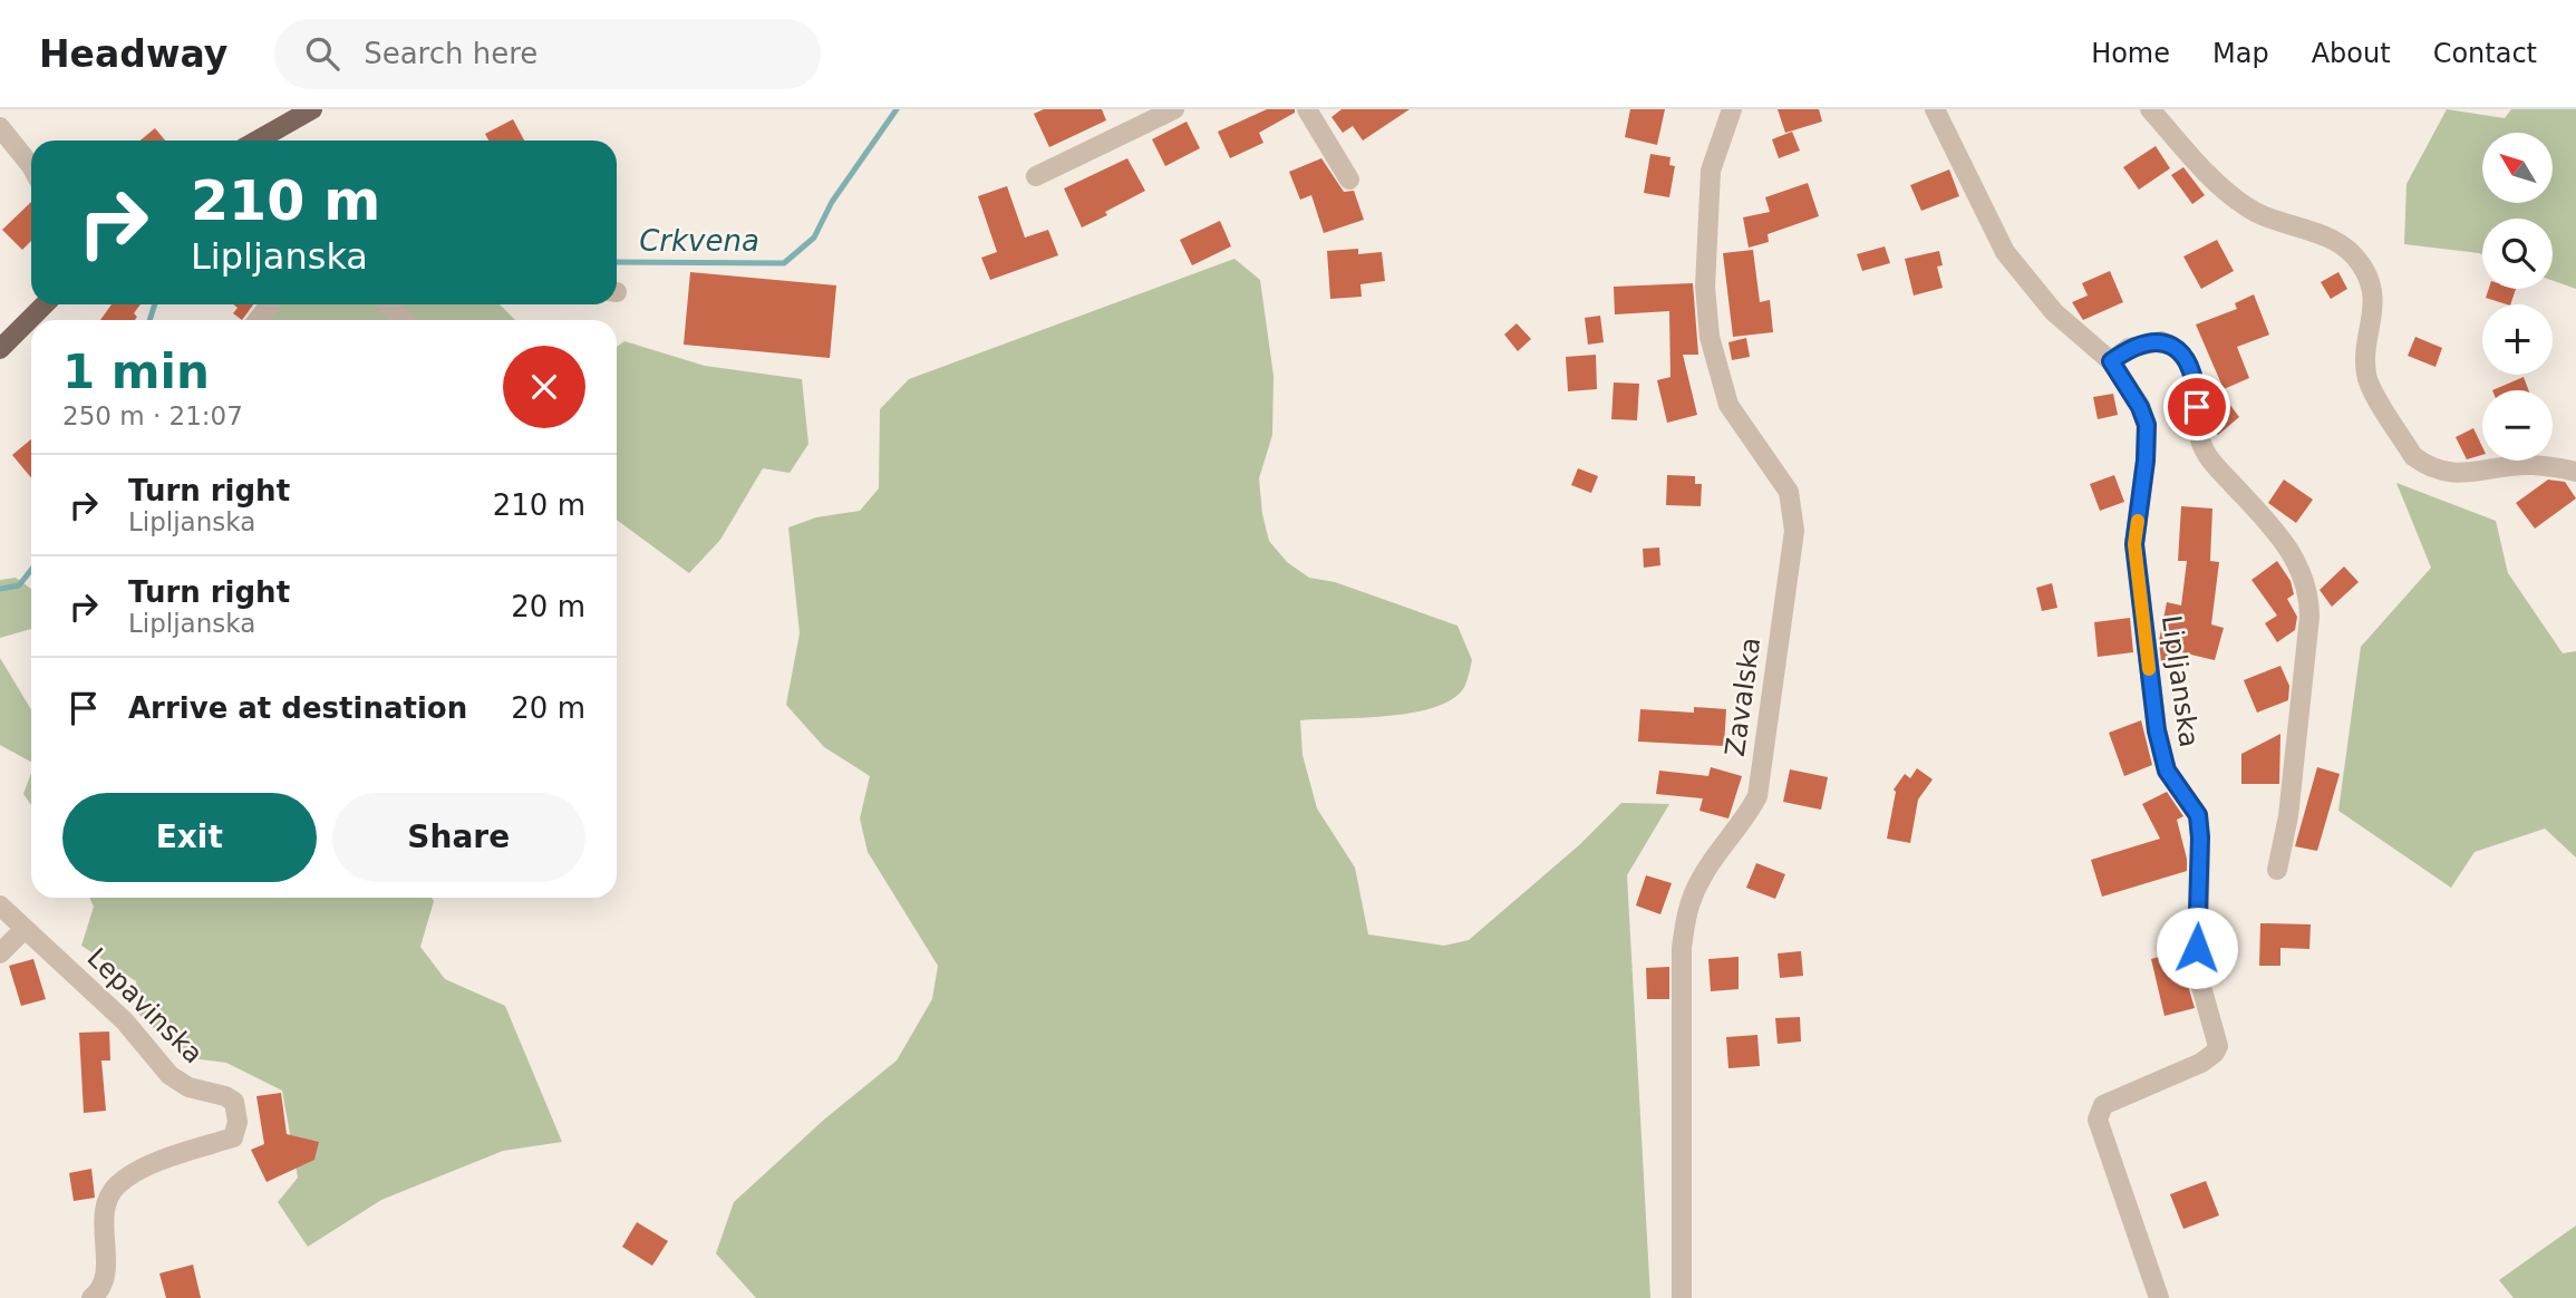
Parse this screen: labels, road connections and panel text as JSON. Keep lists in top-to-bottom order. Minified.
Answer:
{"streets":{"street":["Lipljanska","Zavalska","Lepavinska"]},"water":["Crkvena"],"north":"top left","page":{"header":"Headway","search":"Search here","nav":["Home","Map","About","Contact"],"map_buttons":["+","−"],"turn":["210 m","Lipljanska"],"heading":["1 min","250 m · 21:07"],"list":[{"name":"Turn right","note":"Lipljanska","value":"210 m"},{"name":"Turn right","note":"Lipljanska","value":"20 m"},{"name":"Arrive at destination","value":"20 m"}],"buttons":["Exit","Share"]}}
